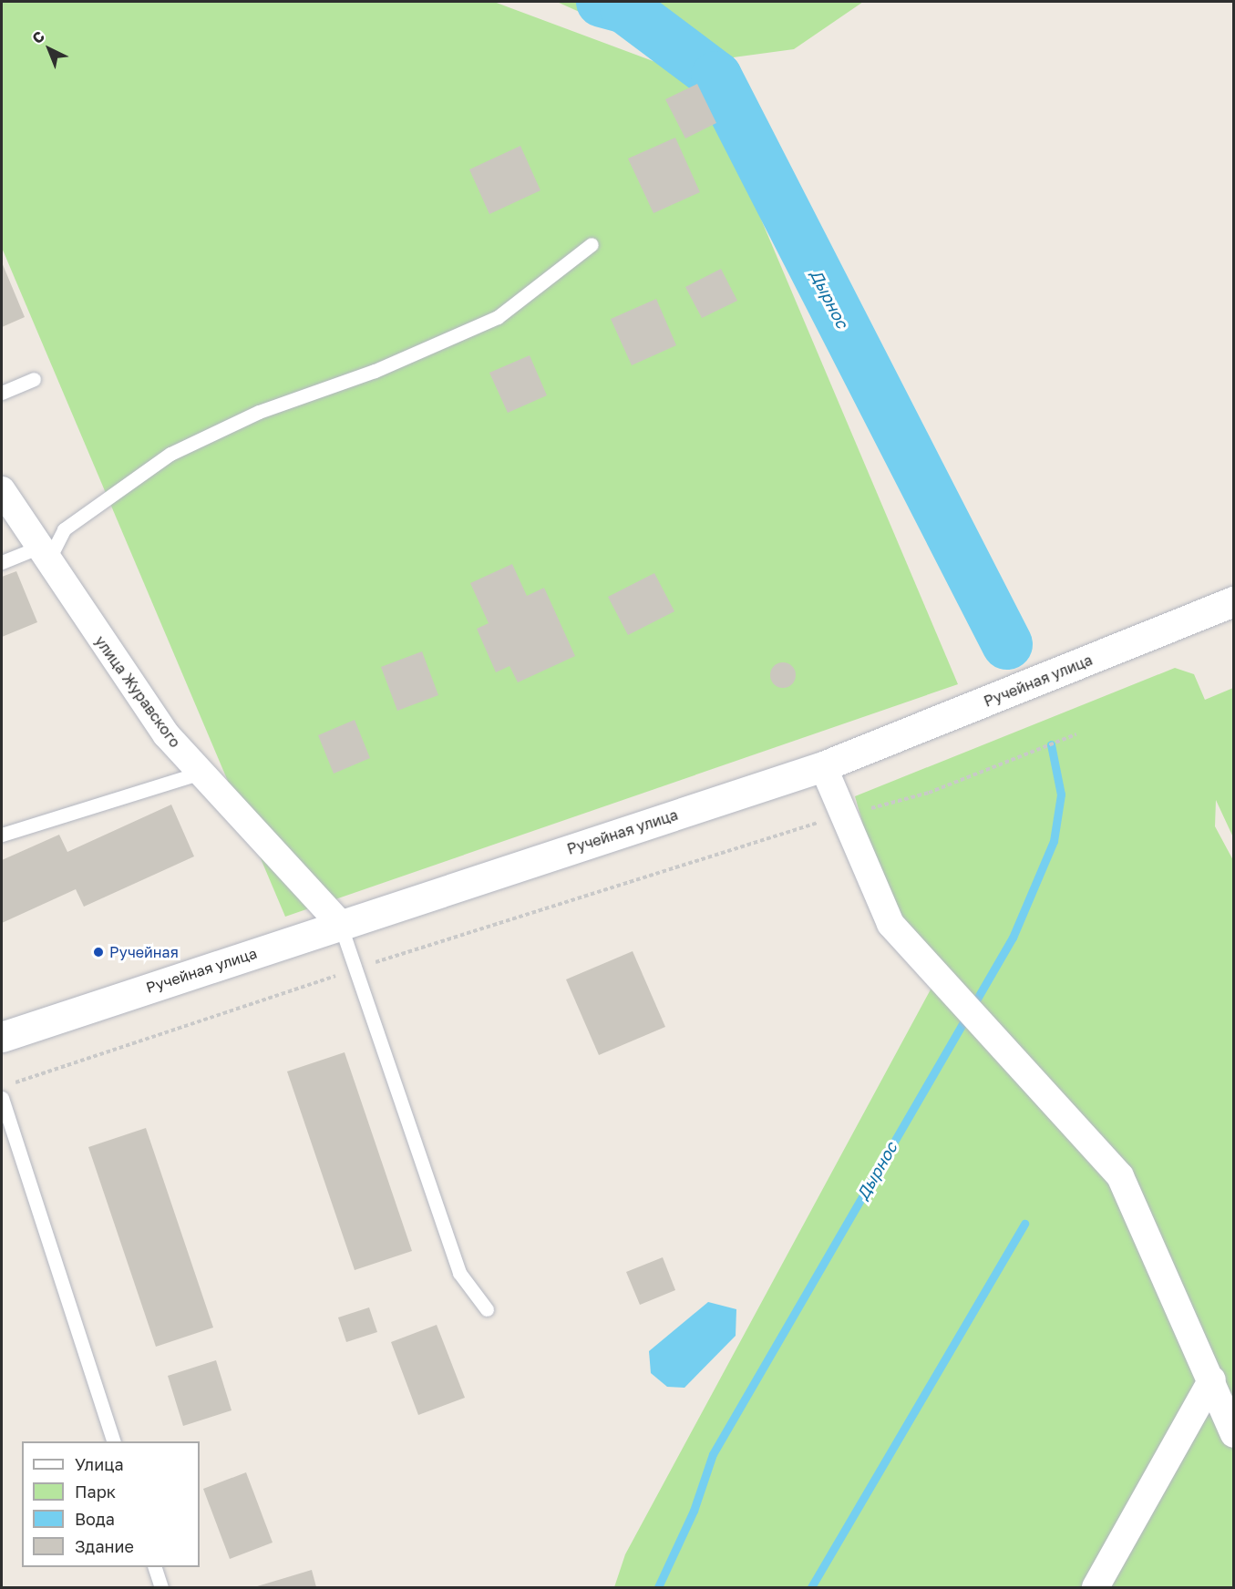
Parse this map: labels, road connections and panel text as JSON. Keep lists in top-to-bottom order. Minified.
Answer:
{"streets":{"street":["Ручейная улица","улица Журавского"]},"crossings":[["Ручейная улица","улица Журавского"]],"water":["Дырнос"],"places":["Ручейная"],"legend":["Улица","Парк","Вода","Здание"],"north":"top left"}
